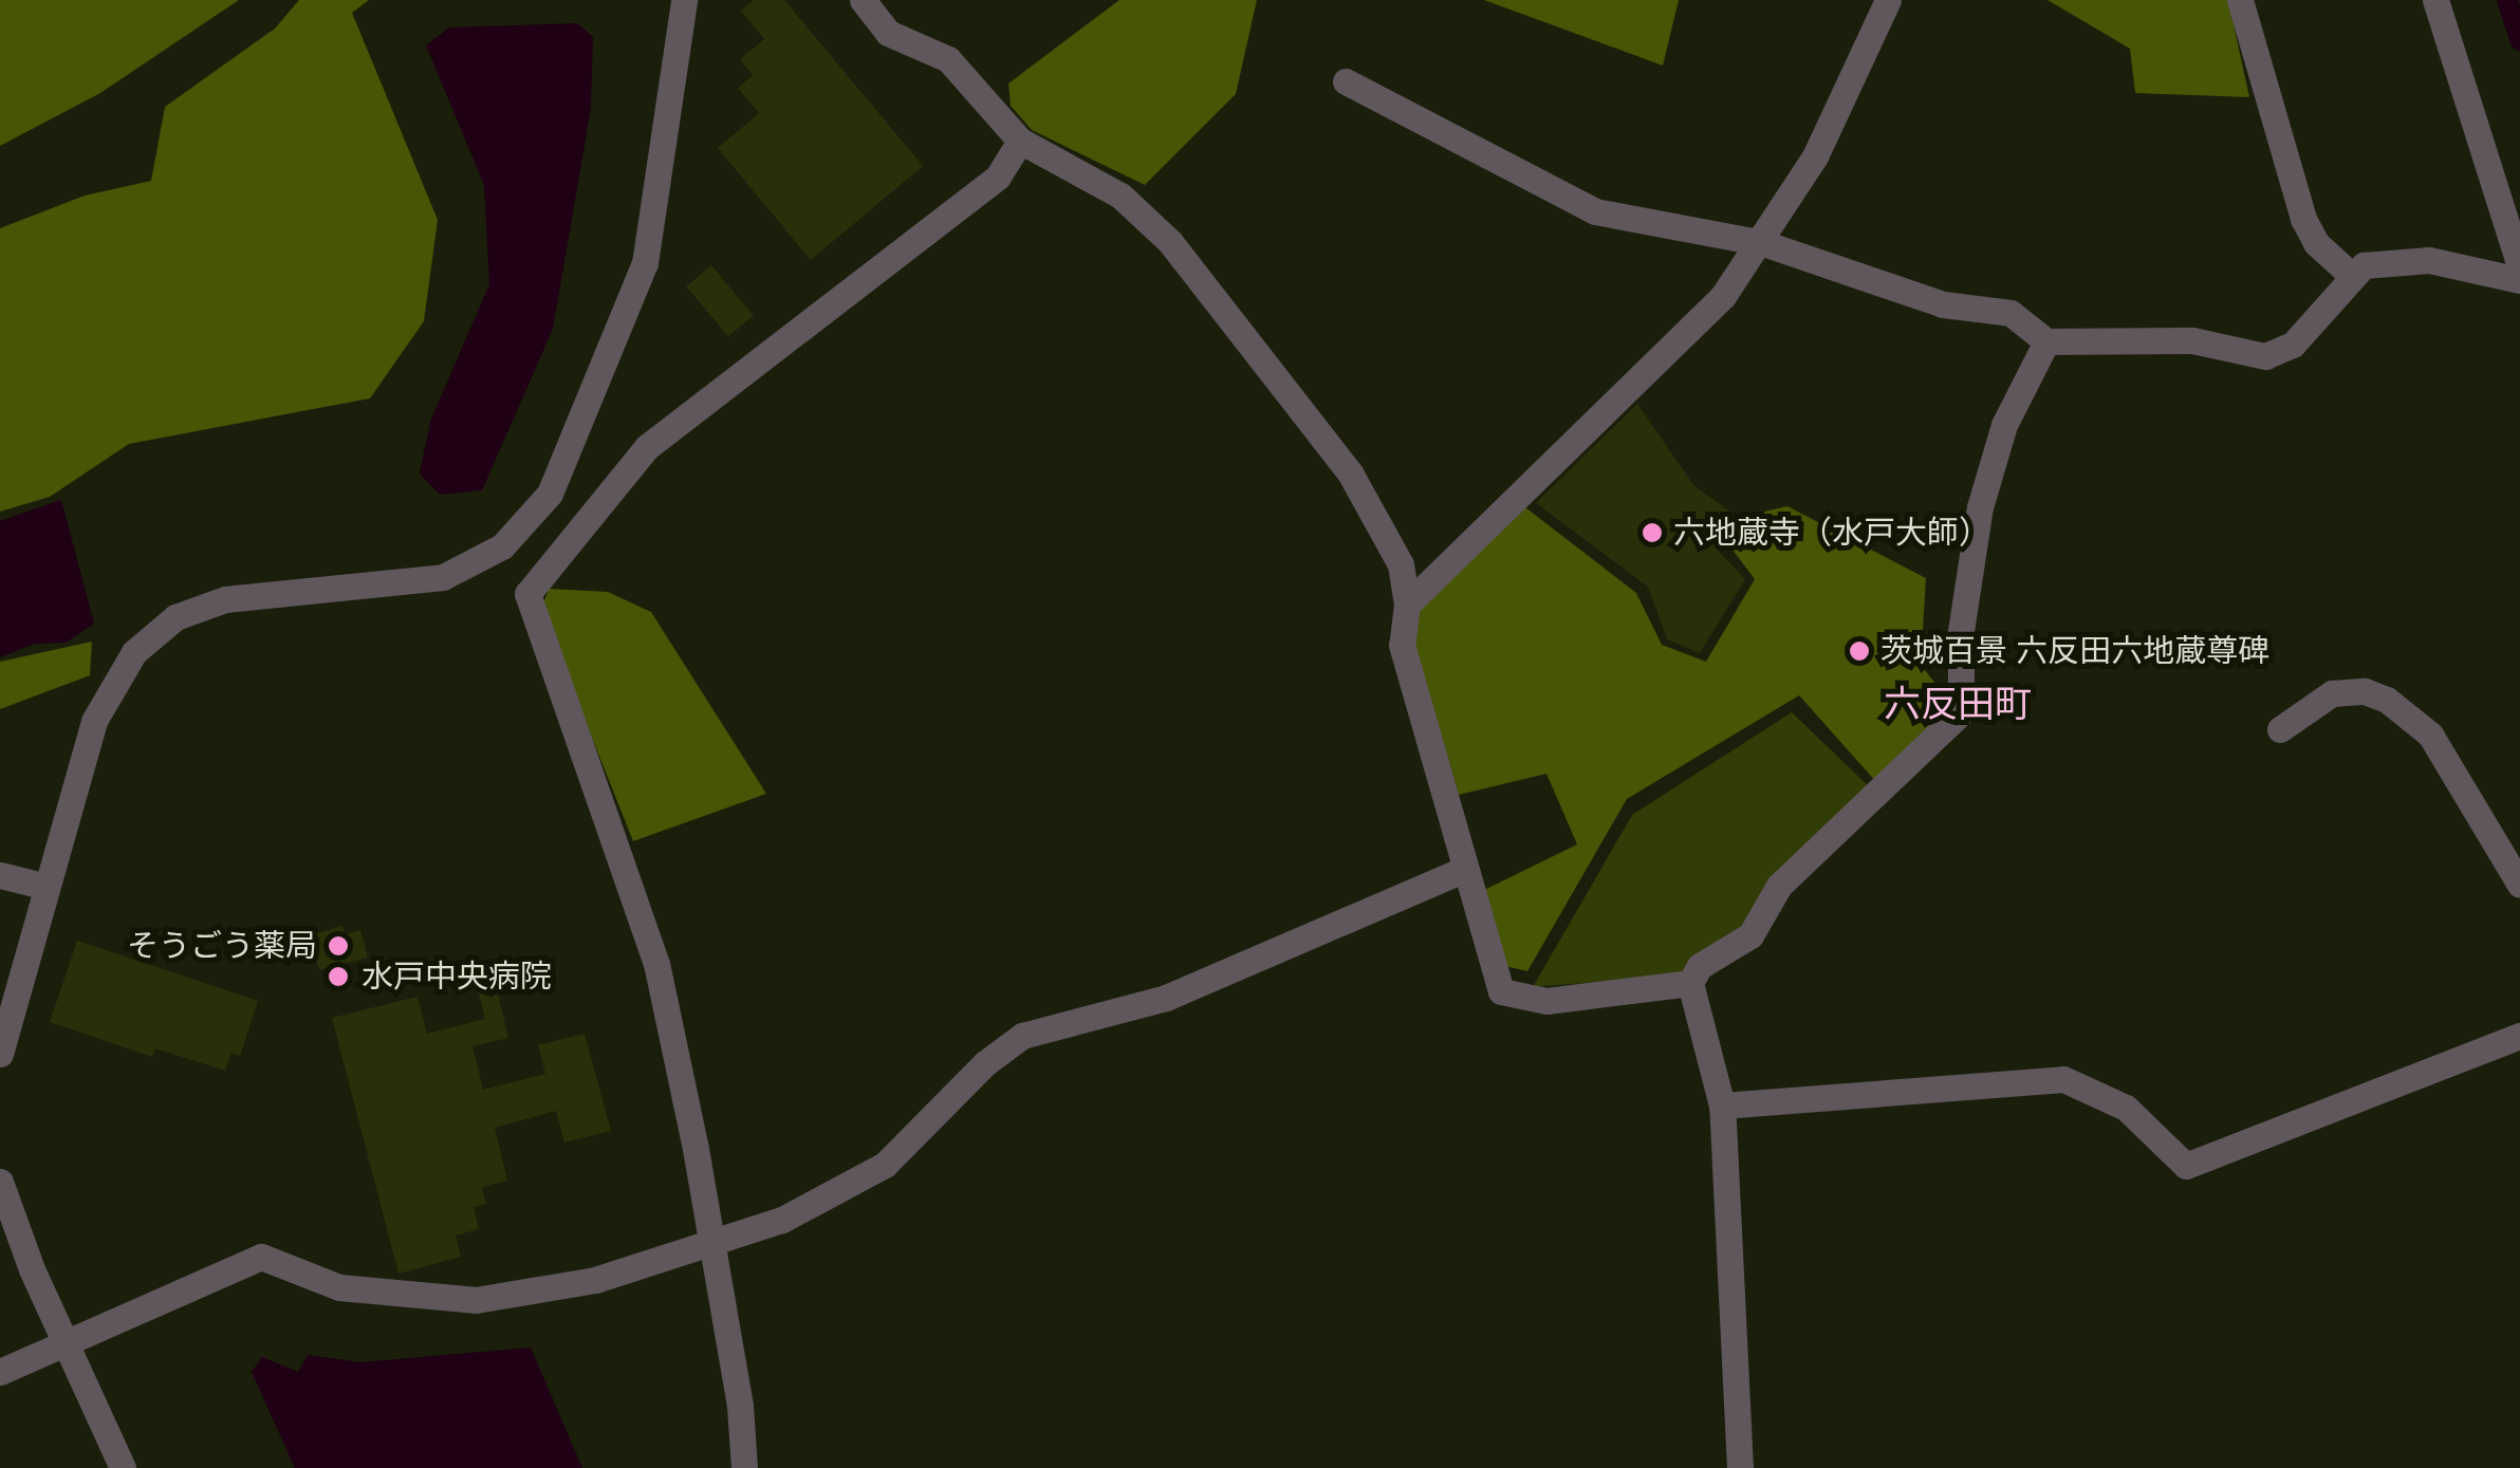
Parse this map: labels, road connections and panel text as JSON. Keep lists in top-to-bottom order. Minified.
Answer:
{"districts":["六反田町"],"places":["六地蔵寺（水戸大師）","茨城百景 六反田六地蔵尊碑","そうごう薬局","水戸中央病院"]}
